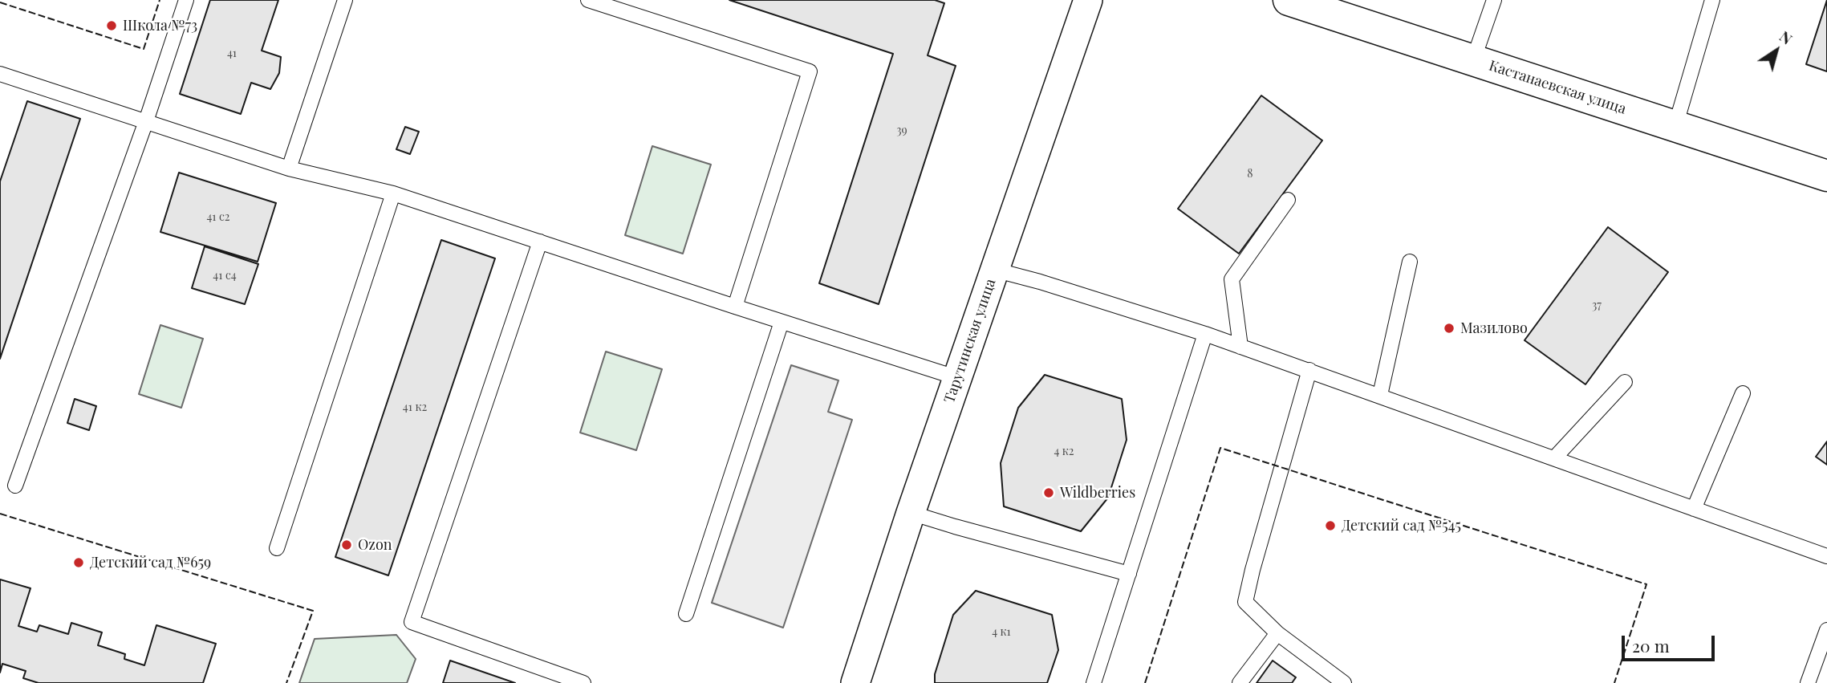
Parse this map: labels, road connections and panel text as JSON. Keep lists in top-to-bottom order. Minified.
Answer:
{"streets":{"street":["Кастанаевская улица","Тарутинская улица"]},"places":["Школа №73","Мазилово","Wildberries","Детский сад №545","Ozon","Детский сад №659"],"house_numbers":["41","39","8","41 с2","41 с4","37","41 к2","4 к2","4 к1"],"scale_bar":"20 m","north":"top right"}
